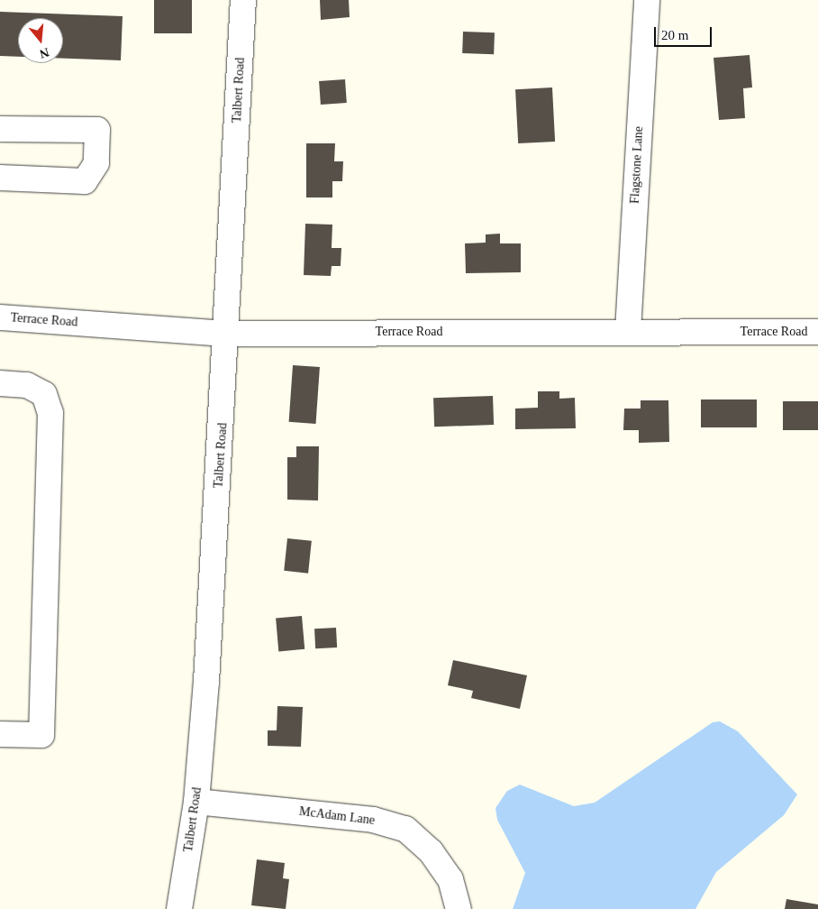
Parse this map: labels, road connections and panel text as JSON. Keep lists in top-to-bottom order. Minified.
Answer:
{"streets":{"street":["Talbert Road","Flagstone Lane","Terrace Road","McAdam Lane"]},"crossings":[["Talbert Road","Terrace Road"],["Talbert Road","McAdam Lane"],["Flagstone Lane","Terrace Road"]],"scale_bar":"20 m","north":"bottom"}
